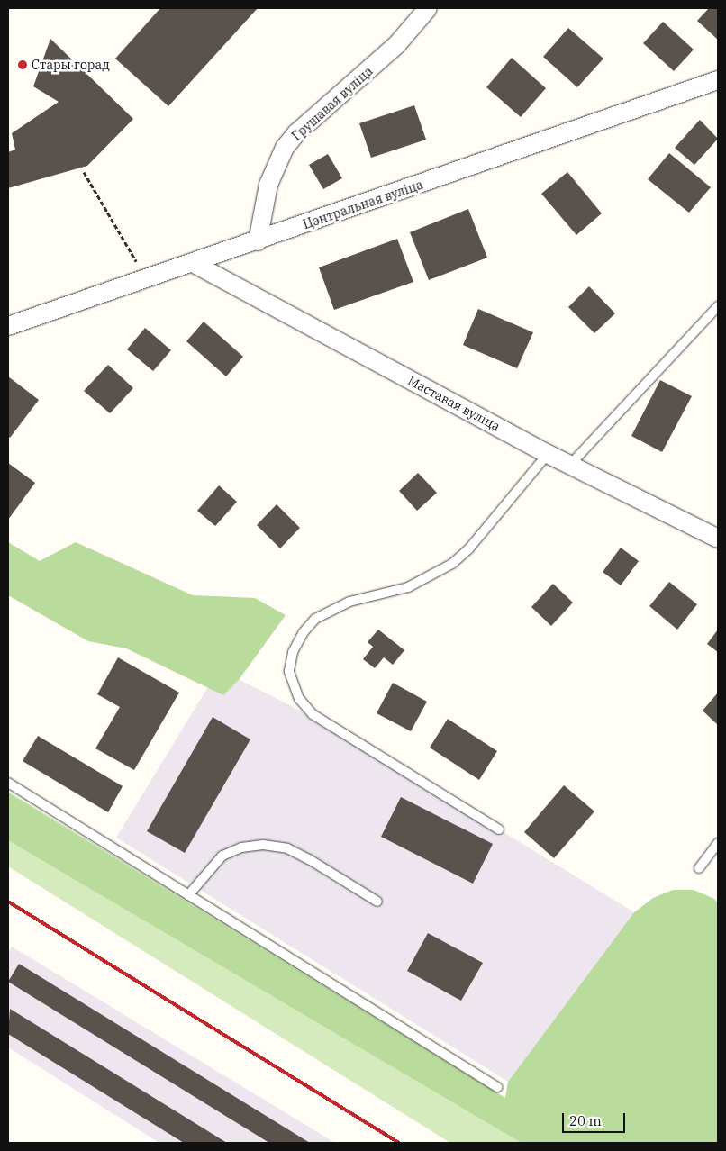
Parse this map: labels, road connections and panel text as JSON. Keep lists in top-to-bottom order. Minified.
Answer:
{"streets":{"street":["Грушавая вуліца","Цэнтральная вуліца","Маставая вуліца"]},"crossings":[["Грушавая вуліца","Цэнтральная вуліца"],["Цэнтральная вуліца","Маставая вуліца"]],"places":["Стары горад"],"scale_bar":"20 m"}
